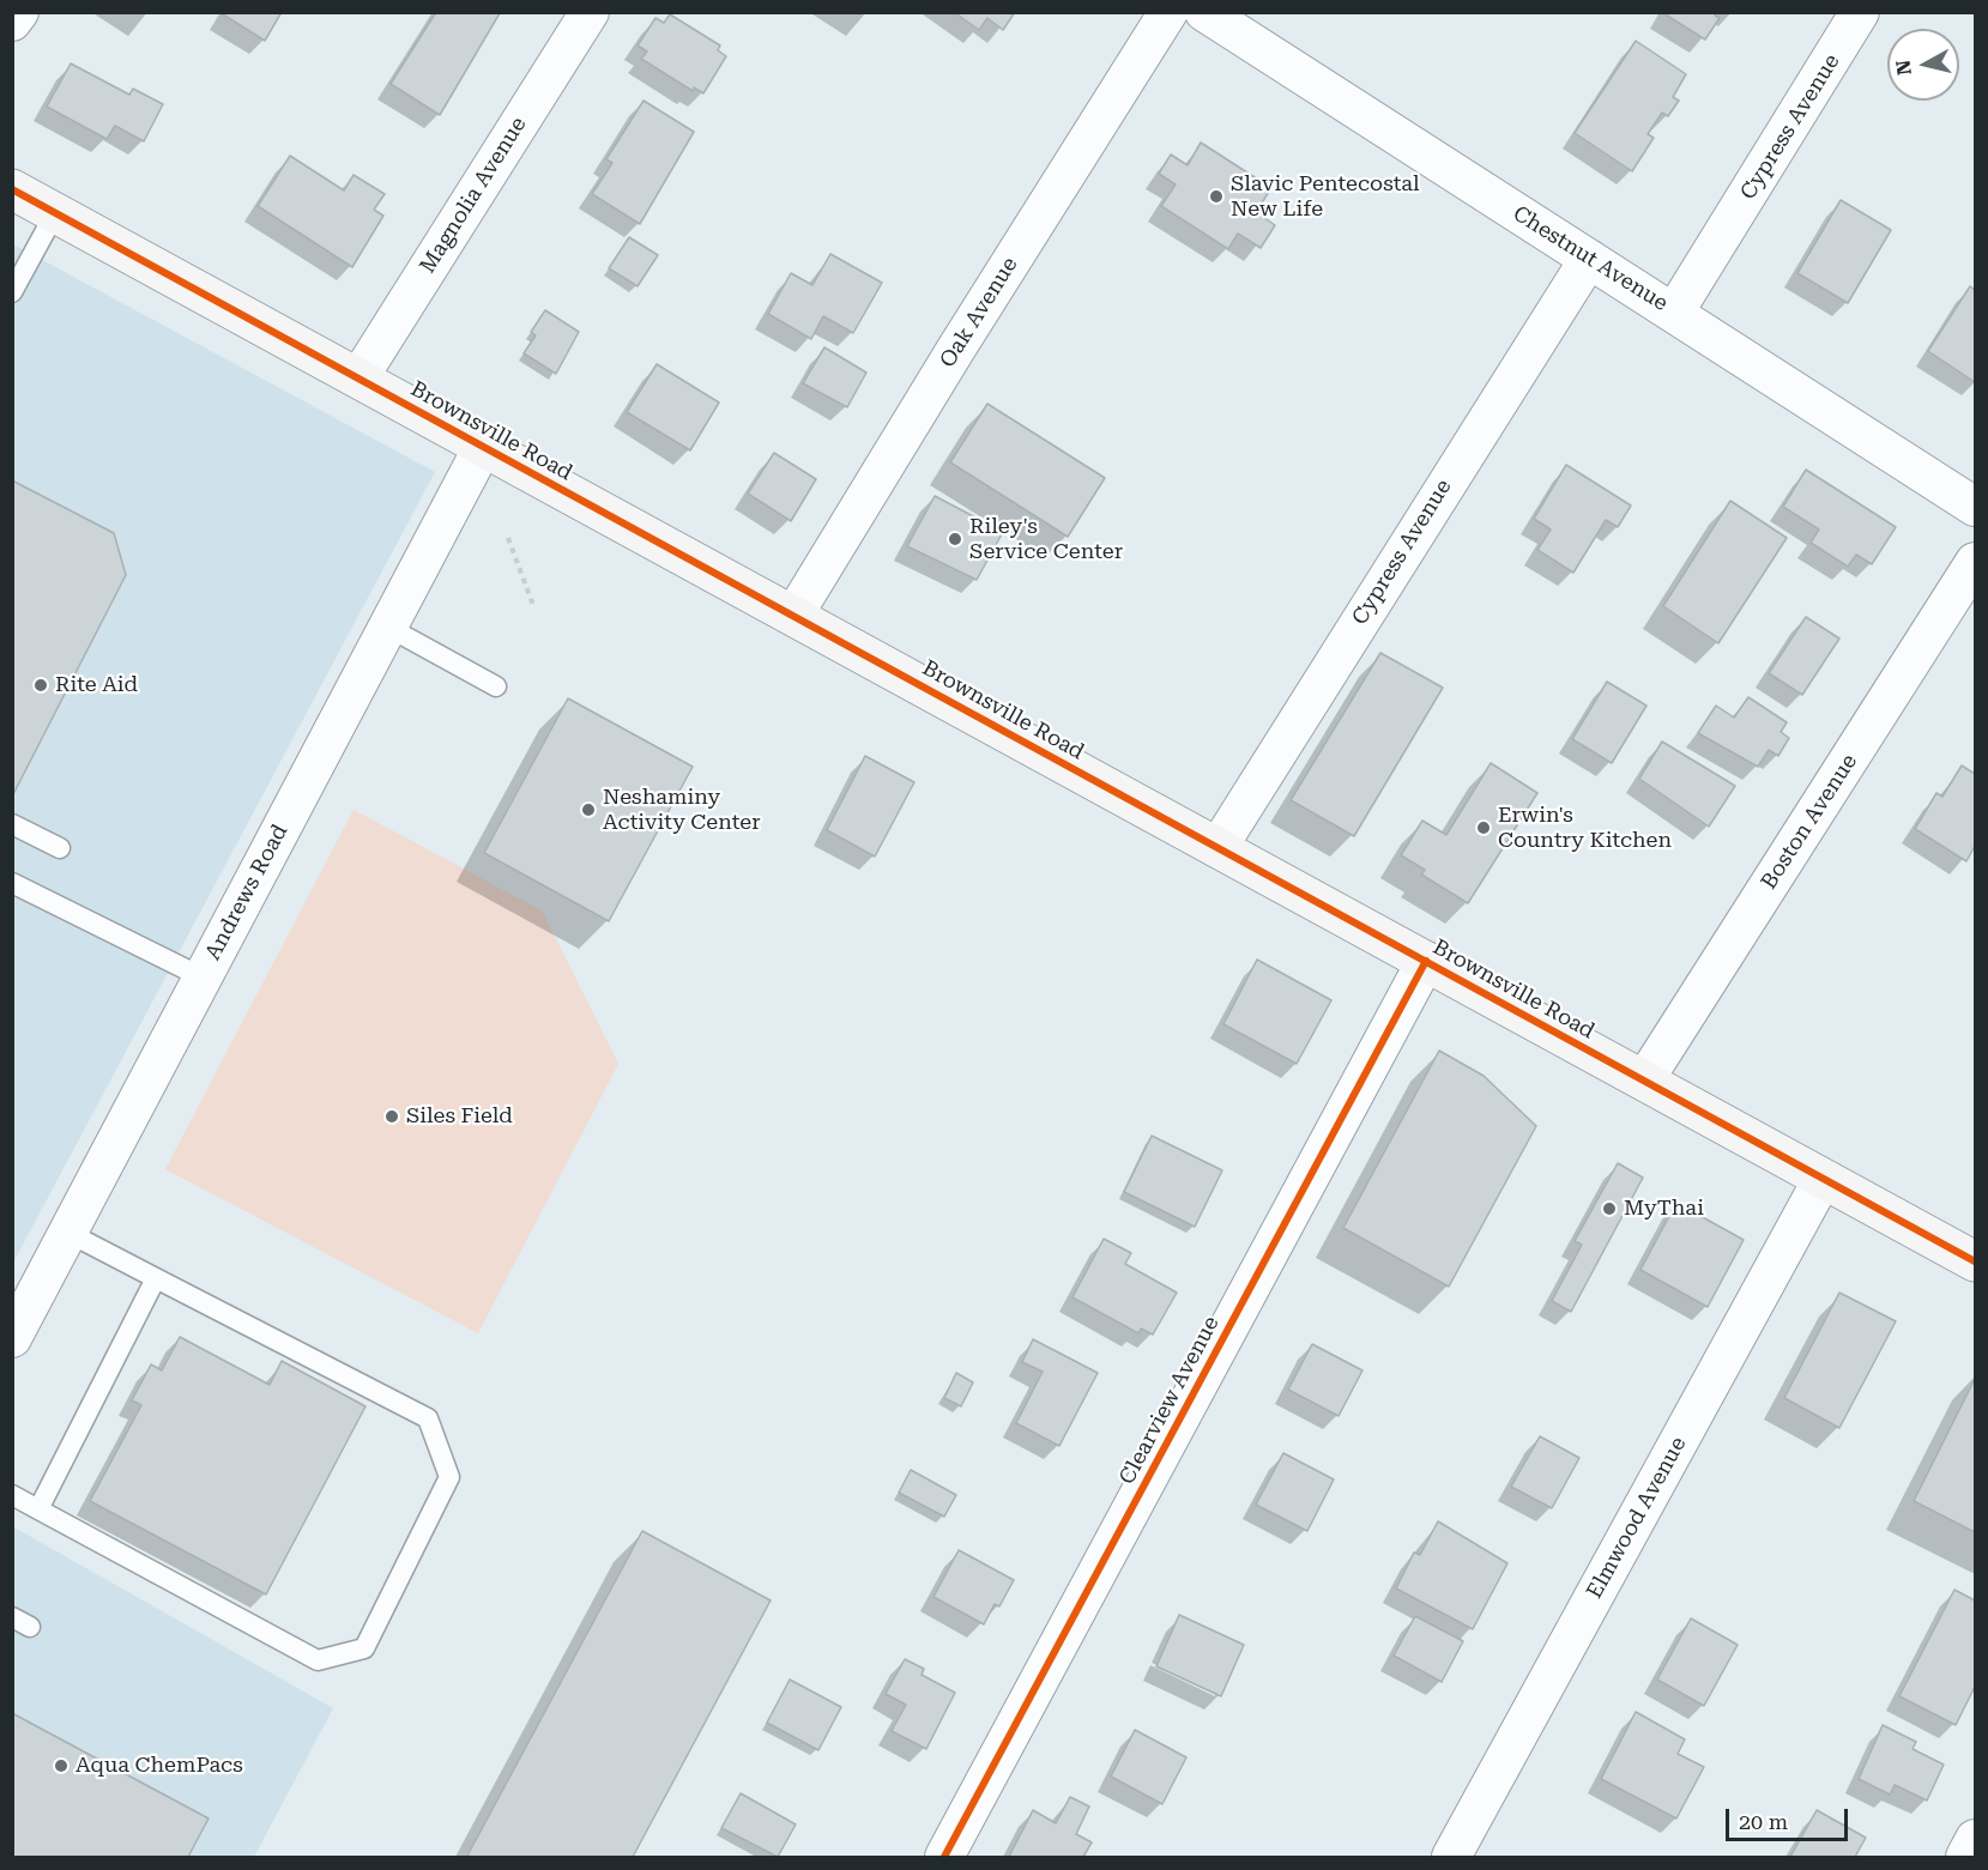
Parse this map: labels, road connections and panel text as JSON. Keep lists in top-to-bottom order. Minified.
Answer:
{"streets":{"street":["Cypress Avenue","Magnolia Avenue","Chestnut Avenue","Oak Avenue","Brownsville Road","Boston Avenue","Andrews Road","Clearview Avenue","Elmwood Avenue"]},"crossings":[["Cypress Avenue","Chestnut Avenue"],["Cypress Avenue","Brownsville Road"],["Magnolia Avenue","Brownsville Road"],["Oak Avenue","Brownsville Road"],["Brownsville Road","Boston Avenue"],["Brownsville Road","Andrews Road"],["Brownsville Road","Clearview Avenue"],["Brownsville Road","Elmwood Avenue"]],"places":["Slavic Pentecostal New Life","Riley's Service Center","Rite Aid","Neshaminy Activity Center","Erwin's Country Kitchen","Siles Field","MyThai","Aqua ChemPacs"],"scale_bar":"20 m","north":"left"}
